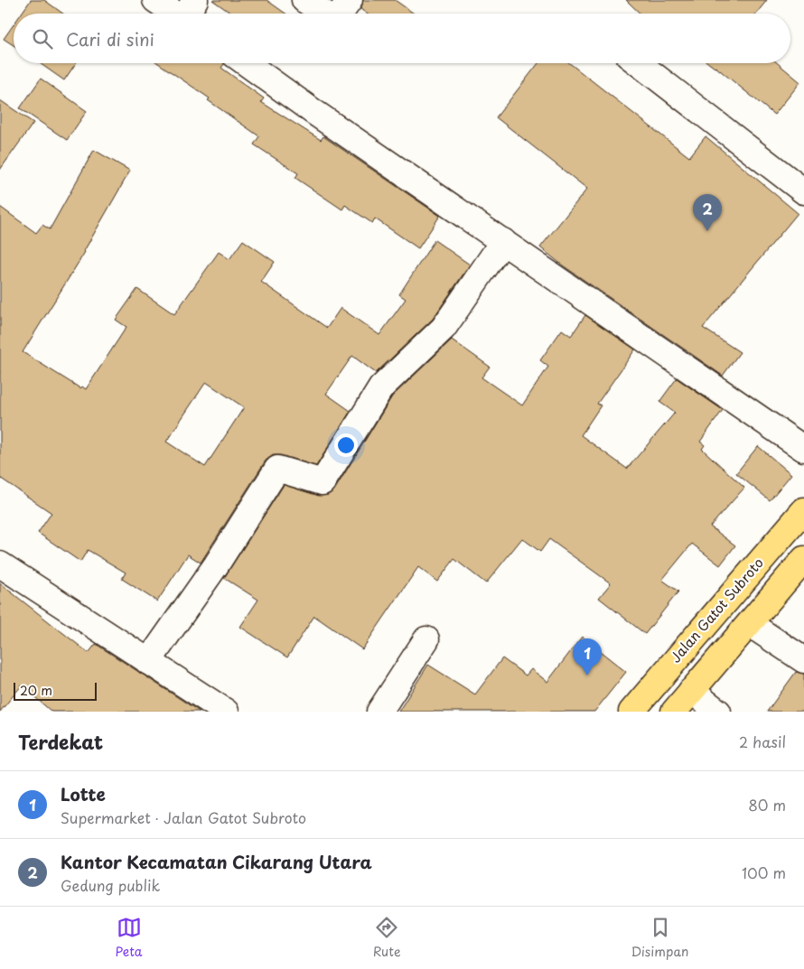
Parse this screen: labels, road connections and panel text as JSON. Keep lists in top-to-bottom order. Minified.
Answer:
{"streets":{"highway":["Jalan Gatot Subroto"]},"scale_bar":"20 m","page":{"search":"Cari di sini","pins":["2","1"],"scale":"20 m","heading":["Terdekat","2 hasil"],"list":[{"mark":"1","name":"Lotte","note":"Supermarket · Jalan Gatot Subroto","value":"80 m"},{"mark":"2","name":"Kantor Kecamatan Cikarang Utara","note":"Gedung publik","value":"100 m"}],"nav":["Peta","Rute","Disimpan"]}}
